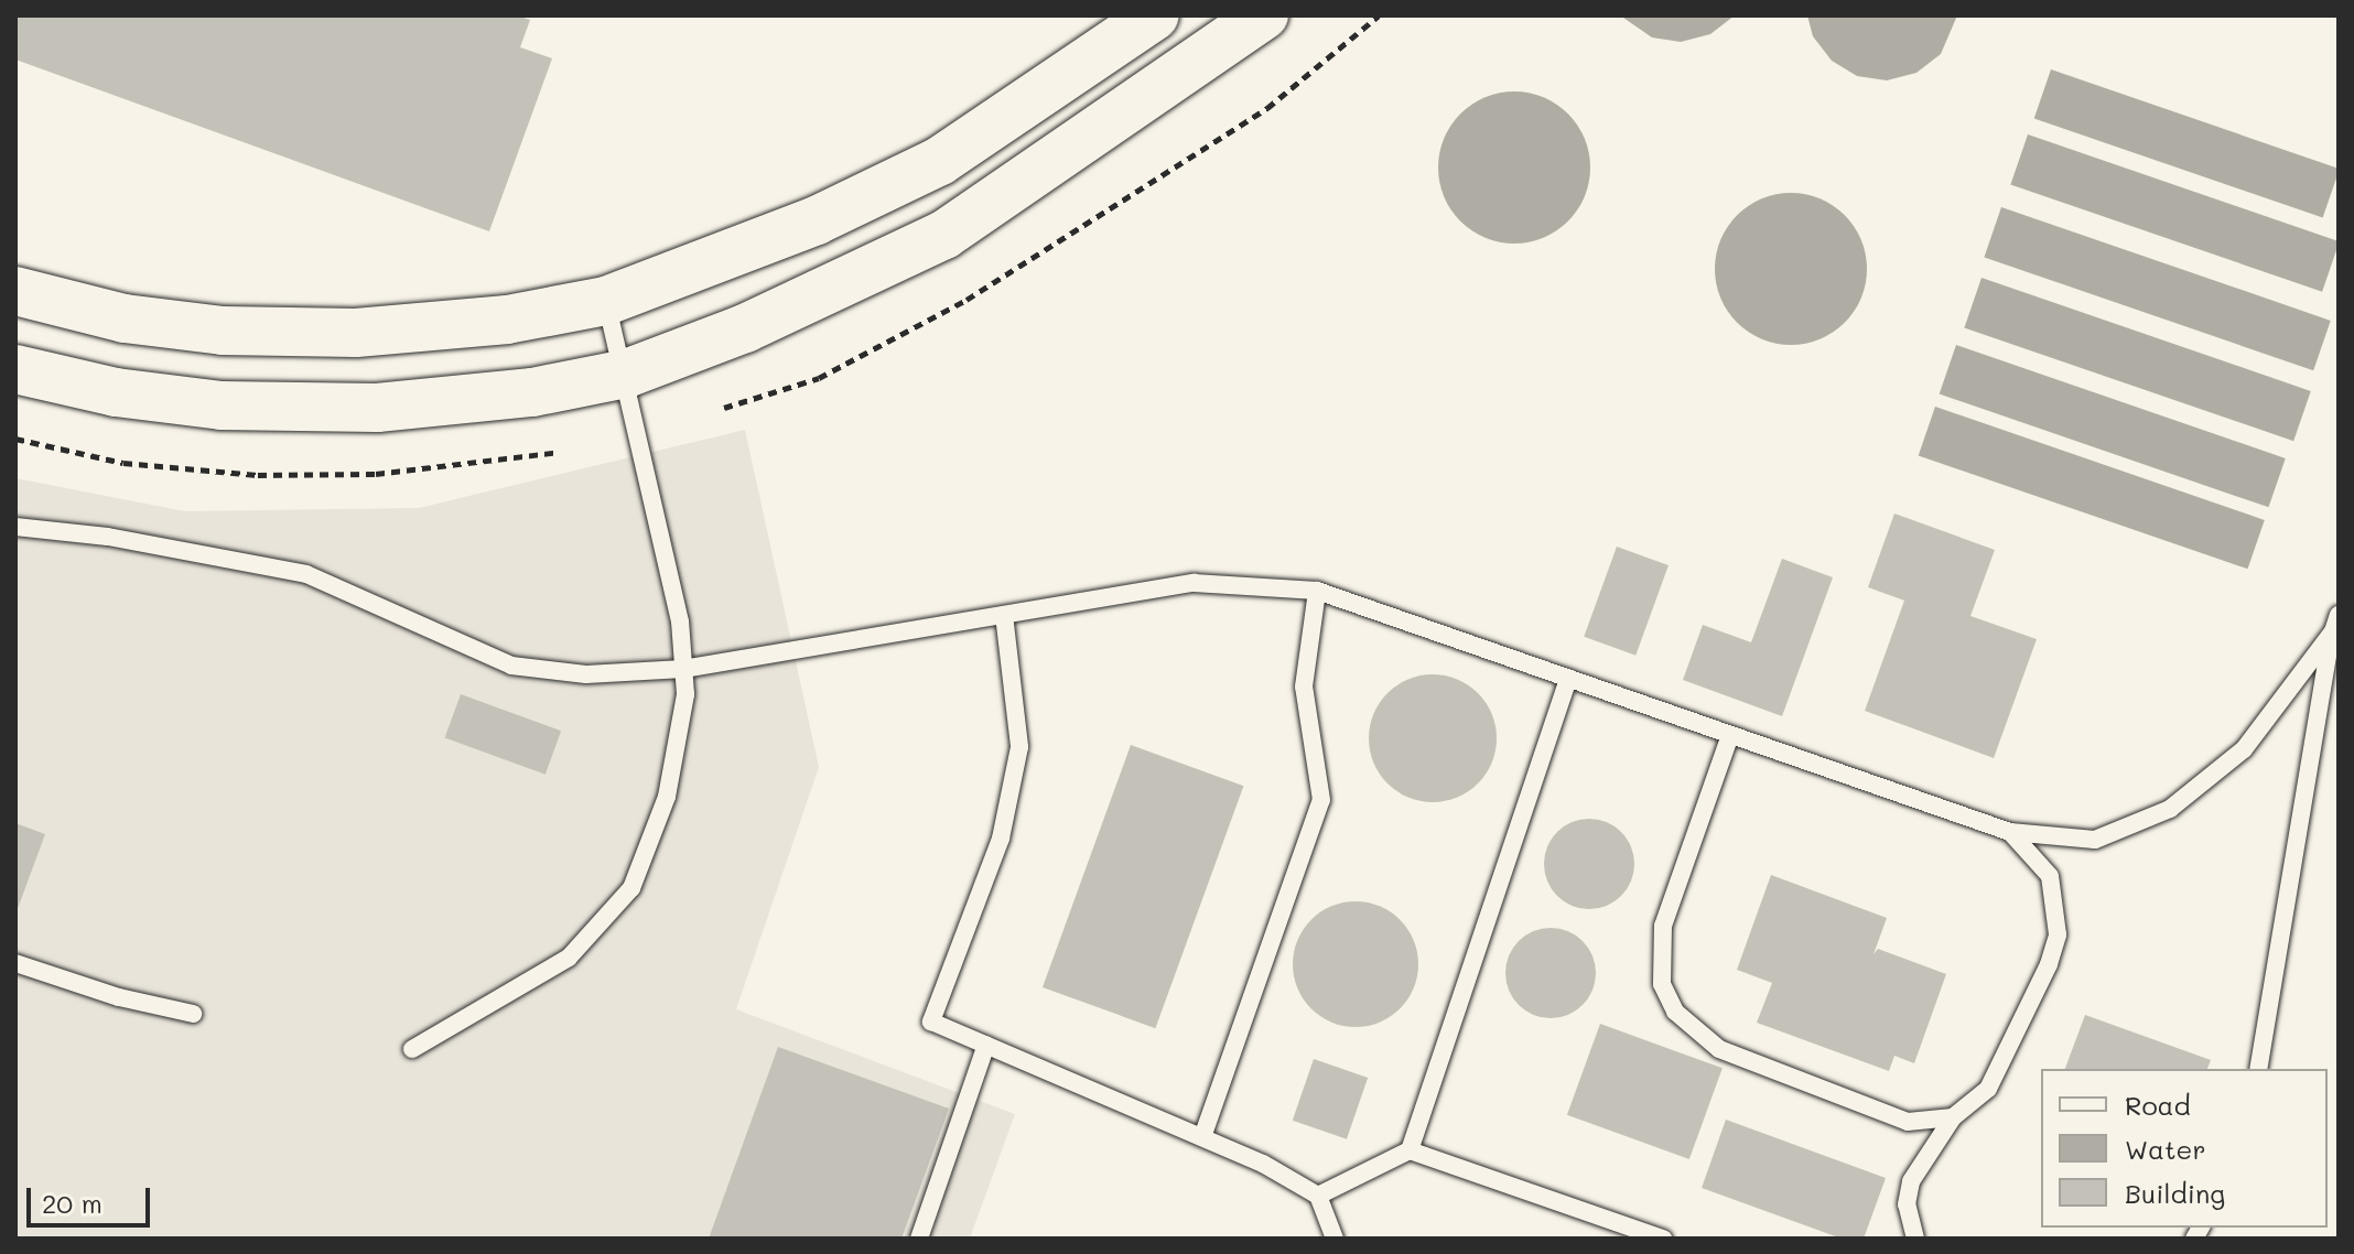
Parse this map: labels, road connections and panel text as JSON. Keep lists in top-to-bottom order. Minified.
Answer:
{"legend":["Road","Water","Building"],"scale_bar":"20 m"}
